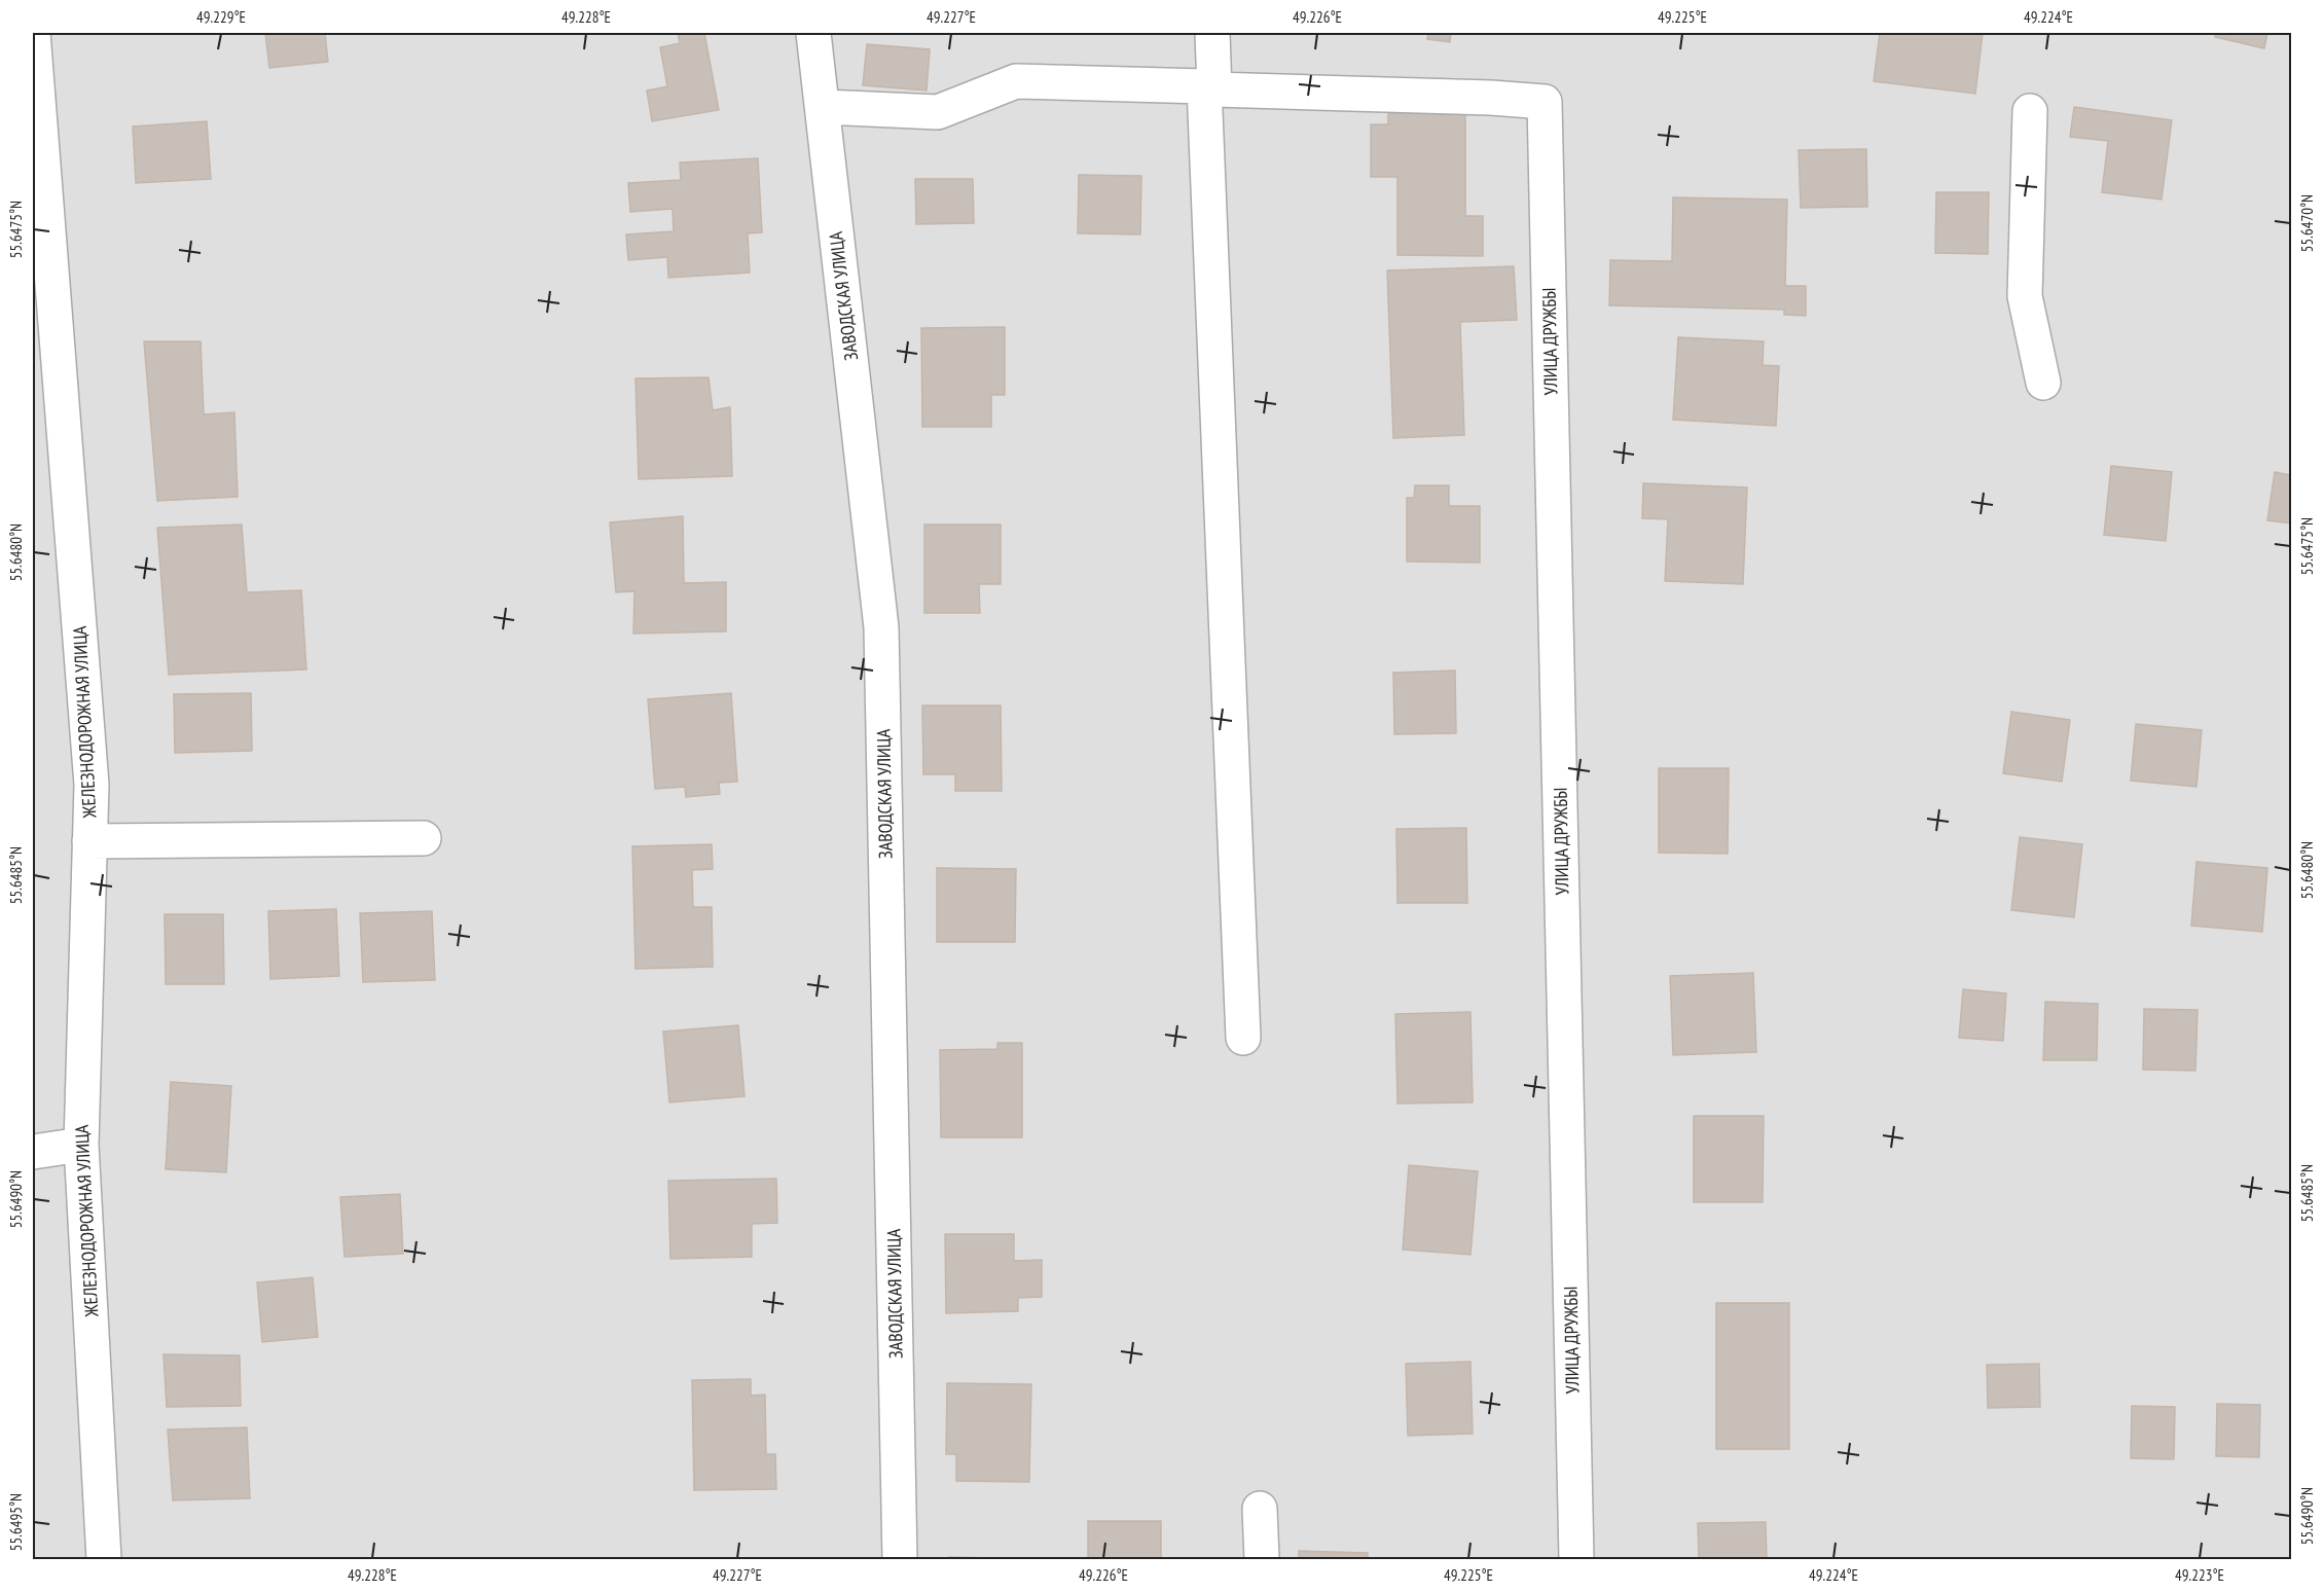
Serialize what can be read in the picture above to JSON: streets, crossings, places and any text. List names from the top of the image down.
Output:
{
  "streets": {
    "street": ["ЗАВОДСКАЯ УЛИЦА", "УЛИЦА ДРУЖБЫ", "ЖЕЛЕЗНОДОРОЖНАЯ УЛИЦА"]
  },
  "coordinates": [
    "49.229°E",
    "49.228°E",
    "49.227°E",
    "49.226°E",
    "49.225°E",
    "49.224°E",
    "55.6470°N",
    "55.6475°N",
    "55.6480°N",
    "55.6485°N",
    "55.6490°N",
    "55.6495°N",
    "49.223°E"
  ]
}
